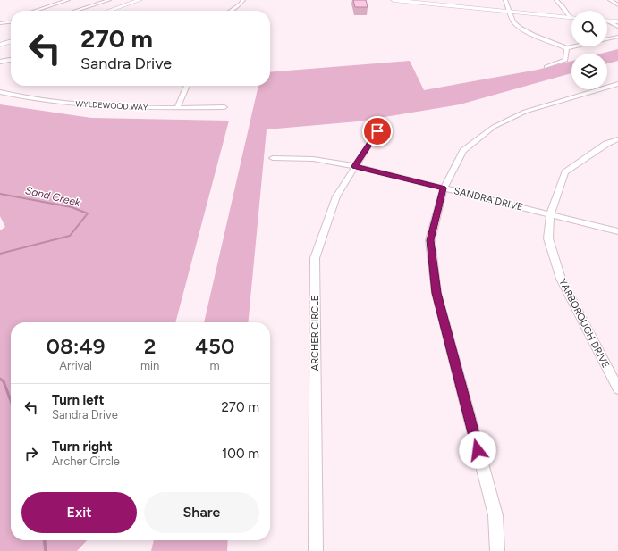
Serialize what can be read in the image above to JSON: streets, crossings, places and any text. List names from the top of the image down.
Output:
{
  "streets": {
    "street": [
      "WYLDEWOOD WAY",
      "SANDRA DRIVE",
      "YARBOROUGH DRIVE",
      "ARCHER CIRCLE"
    ]
  },
  "crossings": [
    ["SANDRA DRIVE", "YARBOROUGH DRIVE"],
    ["SANDRA DRIVE", "ARCHER CIRCLE"]
  ],
  "water": ["Sand Creek"],
  "page": {
    "turn": ["270 m", "Sandra Drive"],
    "eta": [
      "08:49",
      "Arrival",
      "2",
      "min",
      "450",
      "m"
    ],
    "list": [
      {
        "name": "Turn left",
        "note": "Sandra Drive",
        "value": "270 m"
      },
      {
        "name": "Turn right",
        "note": "Archer Circle",
        "value": "100 m"
      }
    ],
    "buttons": ["Exit", "Share"]
  }
}
